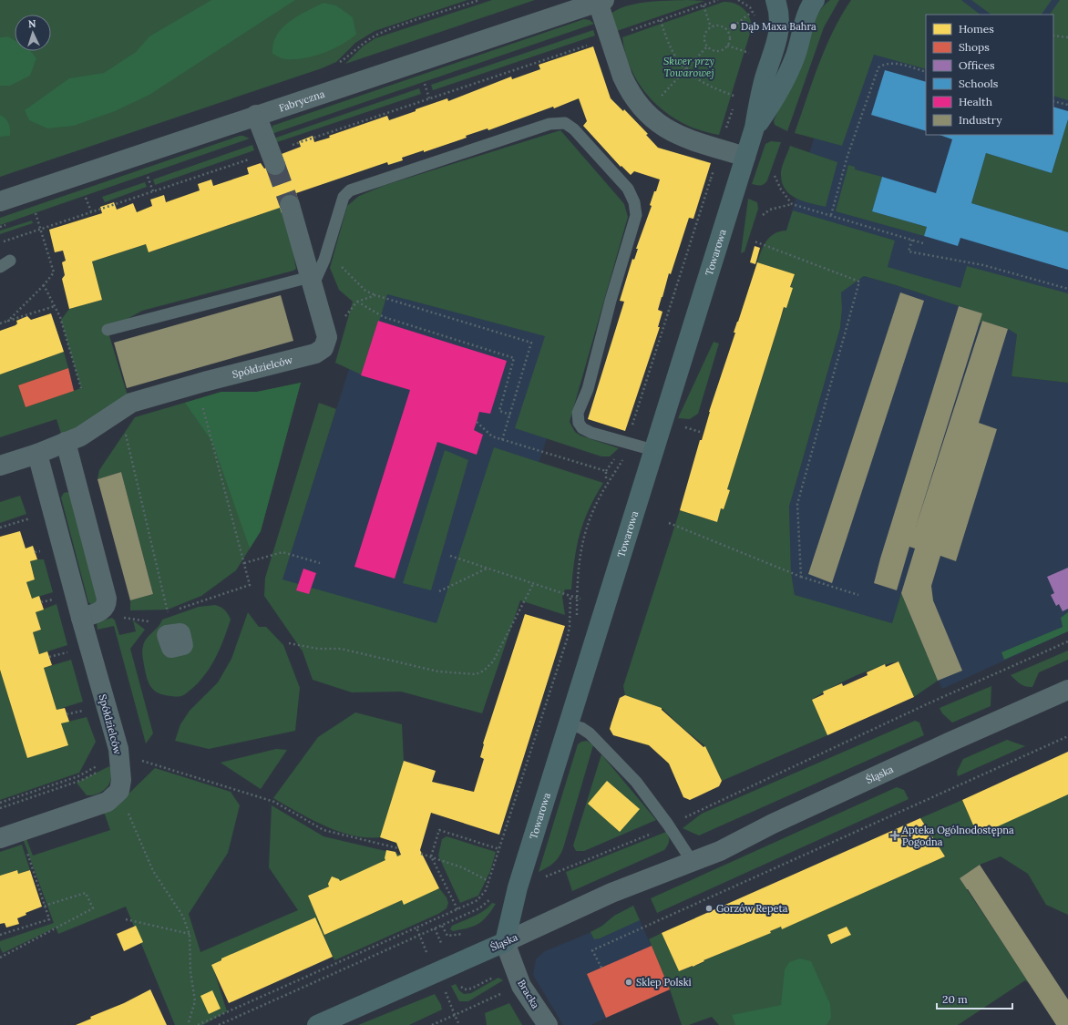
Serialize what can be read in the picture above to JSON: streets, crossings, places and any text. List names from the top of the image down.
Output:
{
  "streets": {
    "street": [
      "Fabryczna",
      "Towarowa",
      "Spółdzielców",
      "Śląska",
      "Bracka"
    ]
  },
  "crossings": [
    ["Towarowa", "Śląska"],
    ["Towarowa", "Bracka"],
    ["Śląska", "Bracka"]
  ],
  "parks": ["Skwer przy Towarowej"],
  "places": {
    "other": ["Dąb Maxa Bahra", "Gorzów Repeta", "Sklep Polski"],
    "health": ["Apteka Ogólnodostępna Pogodna"]
  },
  "legend": [
    "Homes",
    "Shops",
    "Offices",
    "Schools",
    "Health",
    "Industry"
  ],
  "scale_bar": "20 m",
  "north": "top"
}
